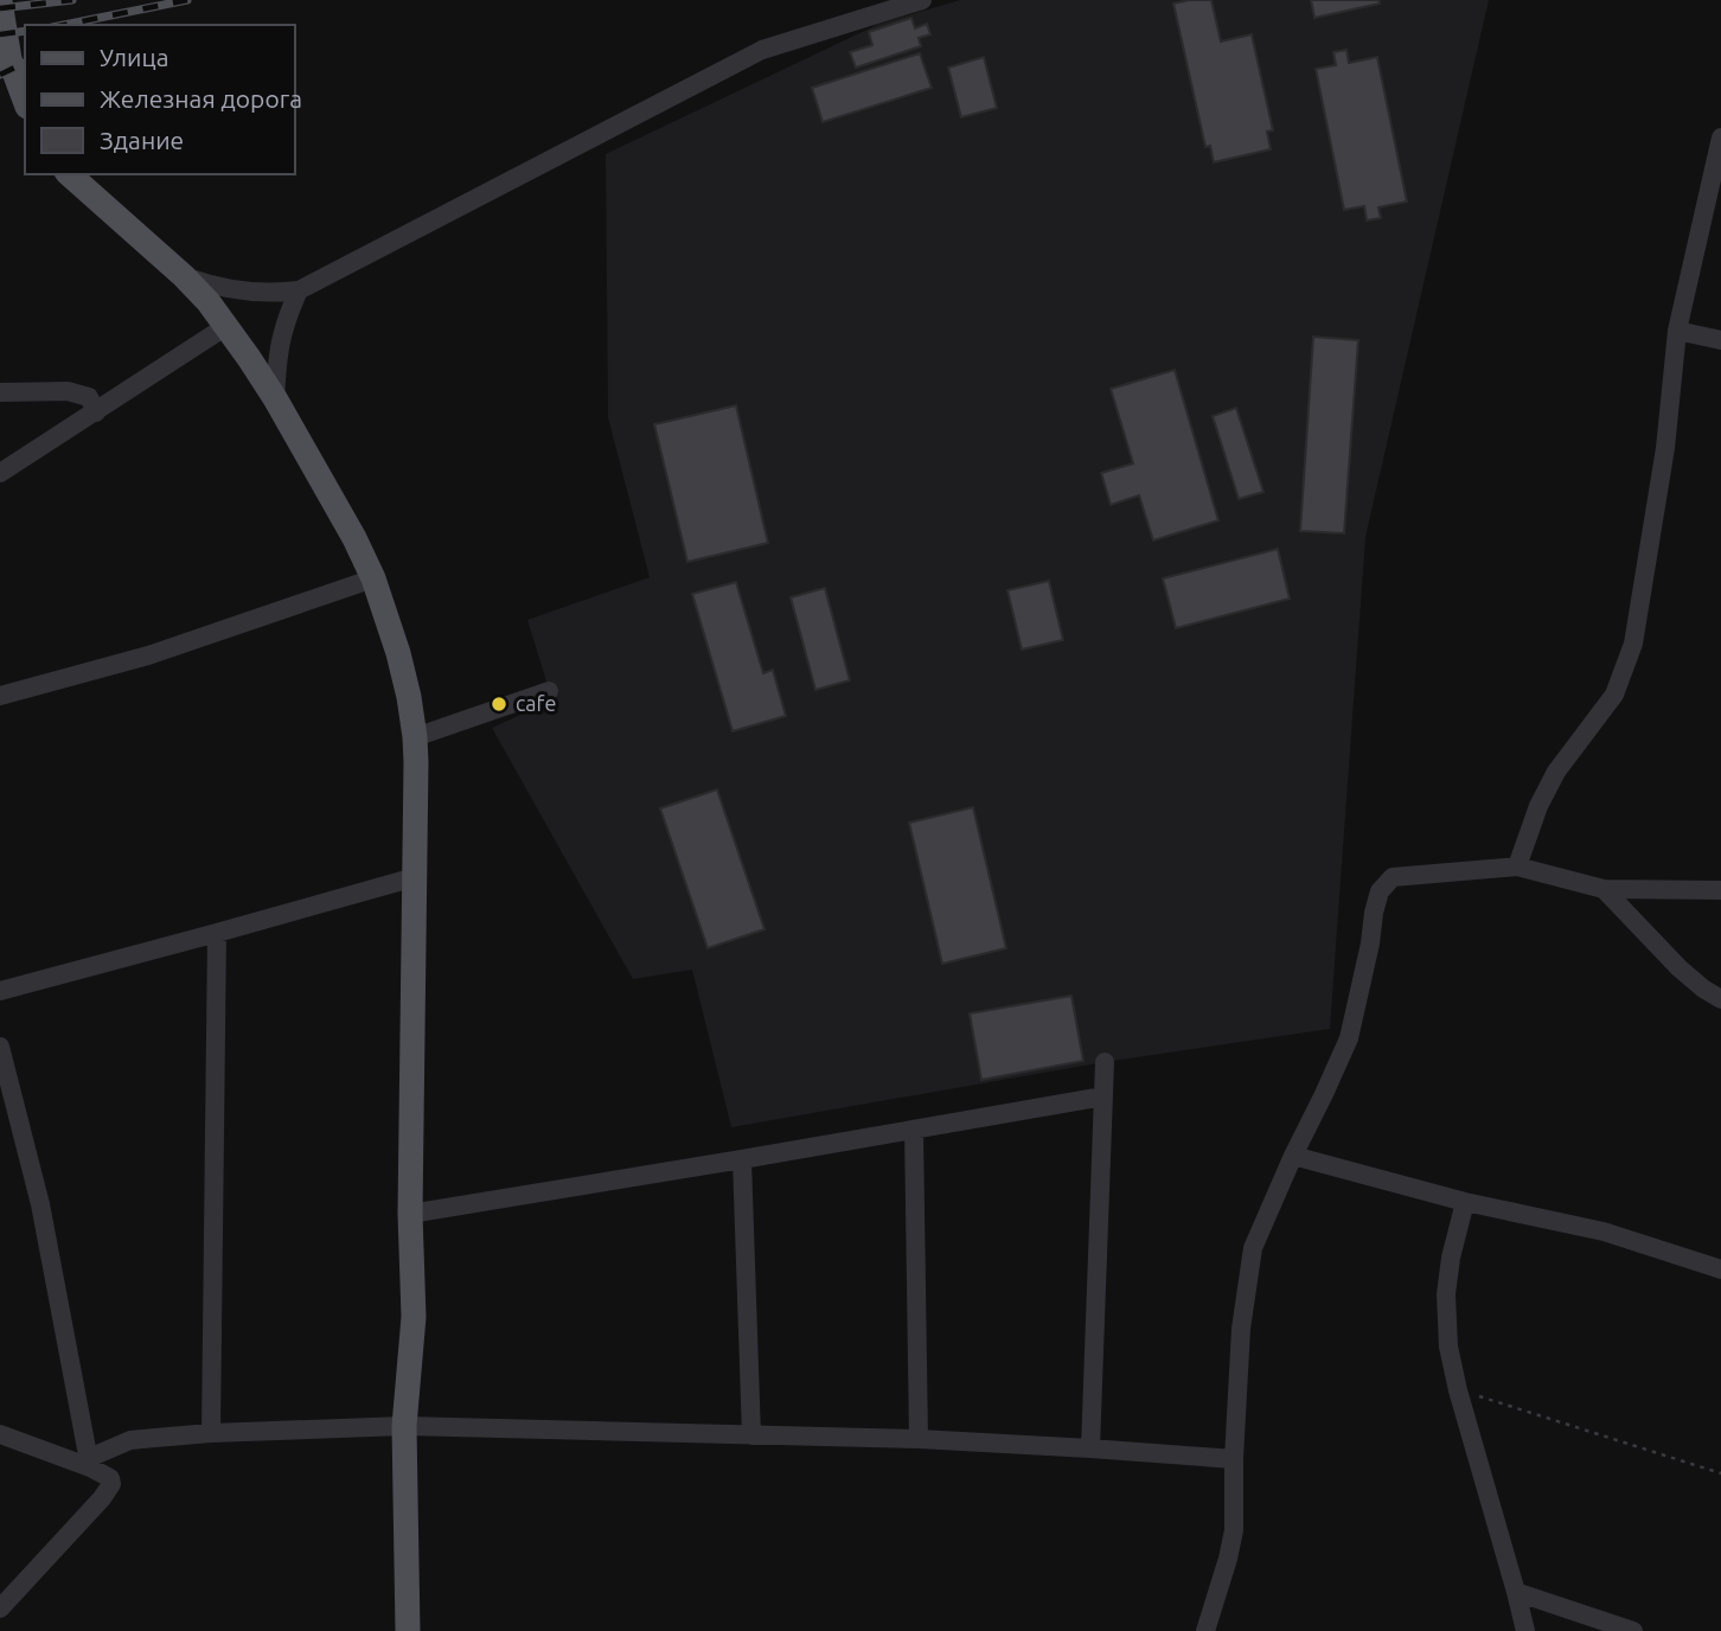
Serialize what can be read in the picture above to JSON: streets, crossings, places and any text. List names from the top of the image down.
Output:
{
  "places": ["cafe"],
  "legend": ["Улица", "Железная дорога", "Здание"]
}
